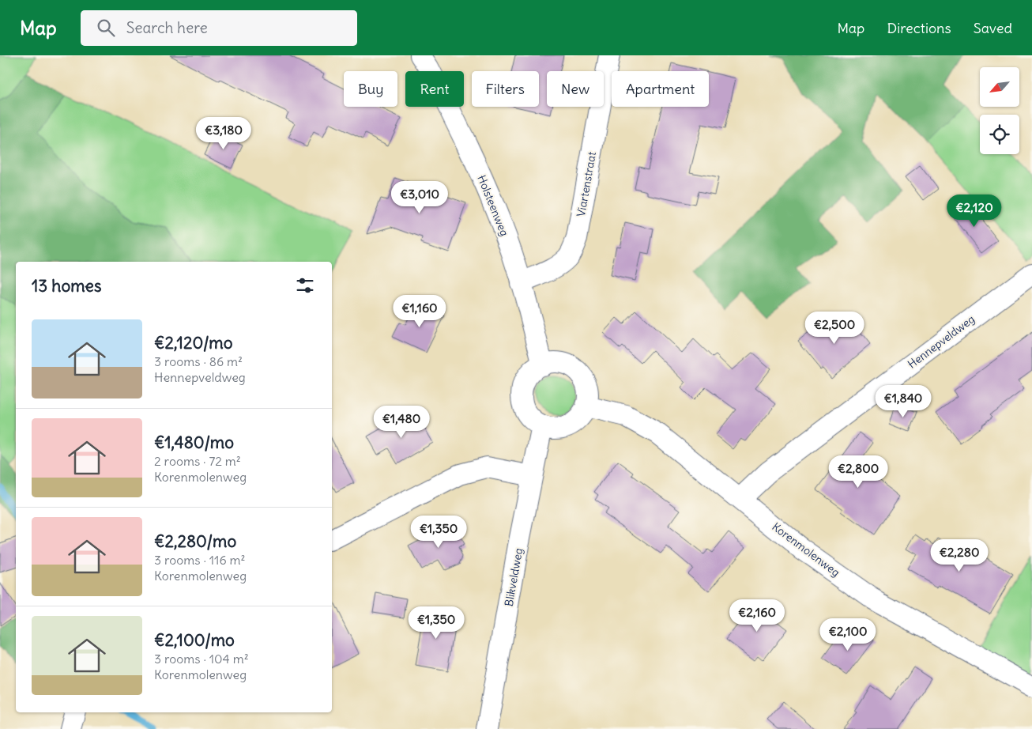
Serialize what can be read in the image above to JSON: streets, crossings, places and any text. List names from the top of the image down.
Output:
{
  "streets": {
    "street": [
      "Viartenstraat",
      "Holsteenweg",
      "Hennepveldweg",
      "Korenmolenweg",
      "Blikveldweg"
    ]
  },
  "crossings": [
    ["Viartenstraat", "Holsteenweg"],
    ["Holsteenweg", "Korenmolenweg"],
    ["Holsteenweg", "Blikveldweg"],
    ["Hennepveldweg", "Korenmolenweg"],
    ["Korenmolenweg", "Blikveldweg"]
  ],
  "north": "bottom left",
  "page": {
    "header": "Map",
    "search": "Search here",
    "nav": ["Map", "Directions", "Saved"],
    "chip": [
      "Buy",
      "Rent",
      "Filters",
      "New",
      "Apartment"
    ],
    "price": [
      "€3,180",
      "€3,010",
      "€2,120",
      "€1,160",
      "€2,500",
      "€1,840",
      "€1,480",
      "€2,800",
      "€1,350",
      "€2,280",
      "€2,160",
      "€1,350",
      "€2,100"
    ],
    "heading": "13 homes",
    "list": [
      {
        "name": "€2,120/mo",
        "note": "3 rooms · 86 m² · Hennepveldweg"
      },
      {
        "name": "€1,480/mo",
        "note": "2 rooms · 72 m² · Korenmolenweg"
      },
      {
        "name": "€2,280/mo",
        "note": "3 rooms · 116 m² · Korenmolenweg"
      },
      {
        "name": "€2,100/mo",
        "note": "3 rooms · 104 m² · Korenmolenweg"
      }
    ]
  }
}
